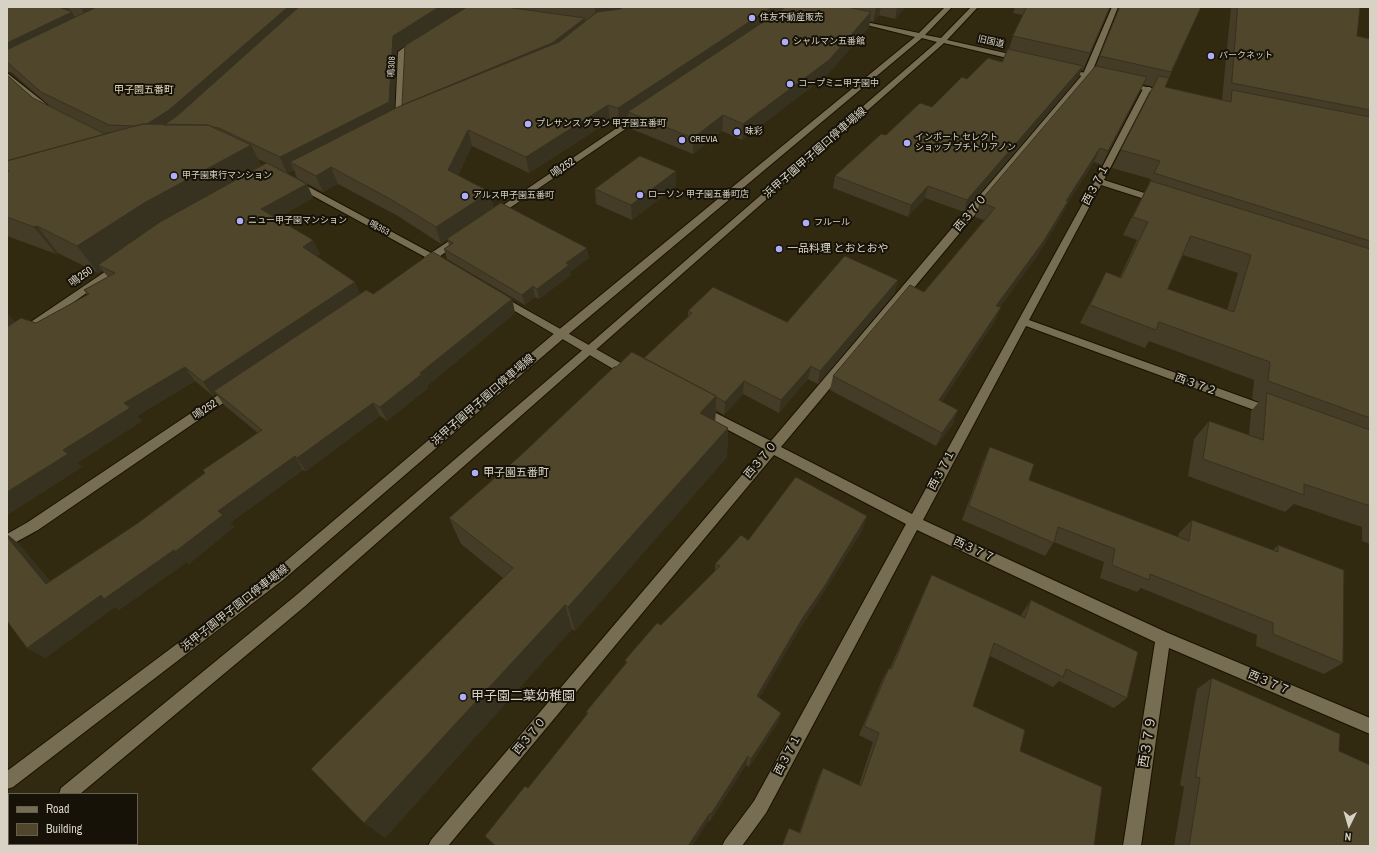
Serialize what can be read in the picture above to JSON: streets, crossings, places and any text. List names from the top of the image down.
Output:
{
  "streets": {
    "street": [
      "旧国道",
      "鳴308",
      "浜甲子園甲子園口停車場線",
      "鳴252",
      "西３７１",
      "西３７０",
      "鳴353",
      "鳴250",
      "西３７２",
      "西３７７",
      "西３７９"
    ]
  },
  "crossings": [
    ["旧国道", "浜甲子園甲子園口停車場線"],
    ["西３７１", "西３７２"],
    ["西３７１", "西３７７"],
    ["西３７０", "西３７７"],
    ["西３７７", "西３７９"]
  ],
  "districts": ["甲子園五番町"],
  "places": [
    "住友不動産販売",
    "シャルマン五番館",
    "パークネット",
    "コープミニ甲子園中",
    "プレサンス グラン 甲子園五番町",
    "味彩",
    "CREVIA",
    "インポート セレクト ショップ プチトリアノン",
    "甲子園東行マンション",
    "ローソン 甲子園五番町店",
    "アルス甲子園五番町",
    "ニュー甲子園マンション",
    "フルール",
    "一品料理 とおとおや",
    "甲子園五番町",
    "甲子園二葉幼稚園"
  ],
  "legend": ["Road", "Building"],
  "north": "bottom"
}
